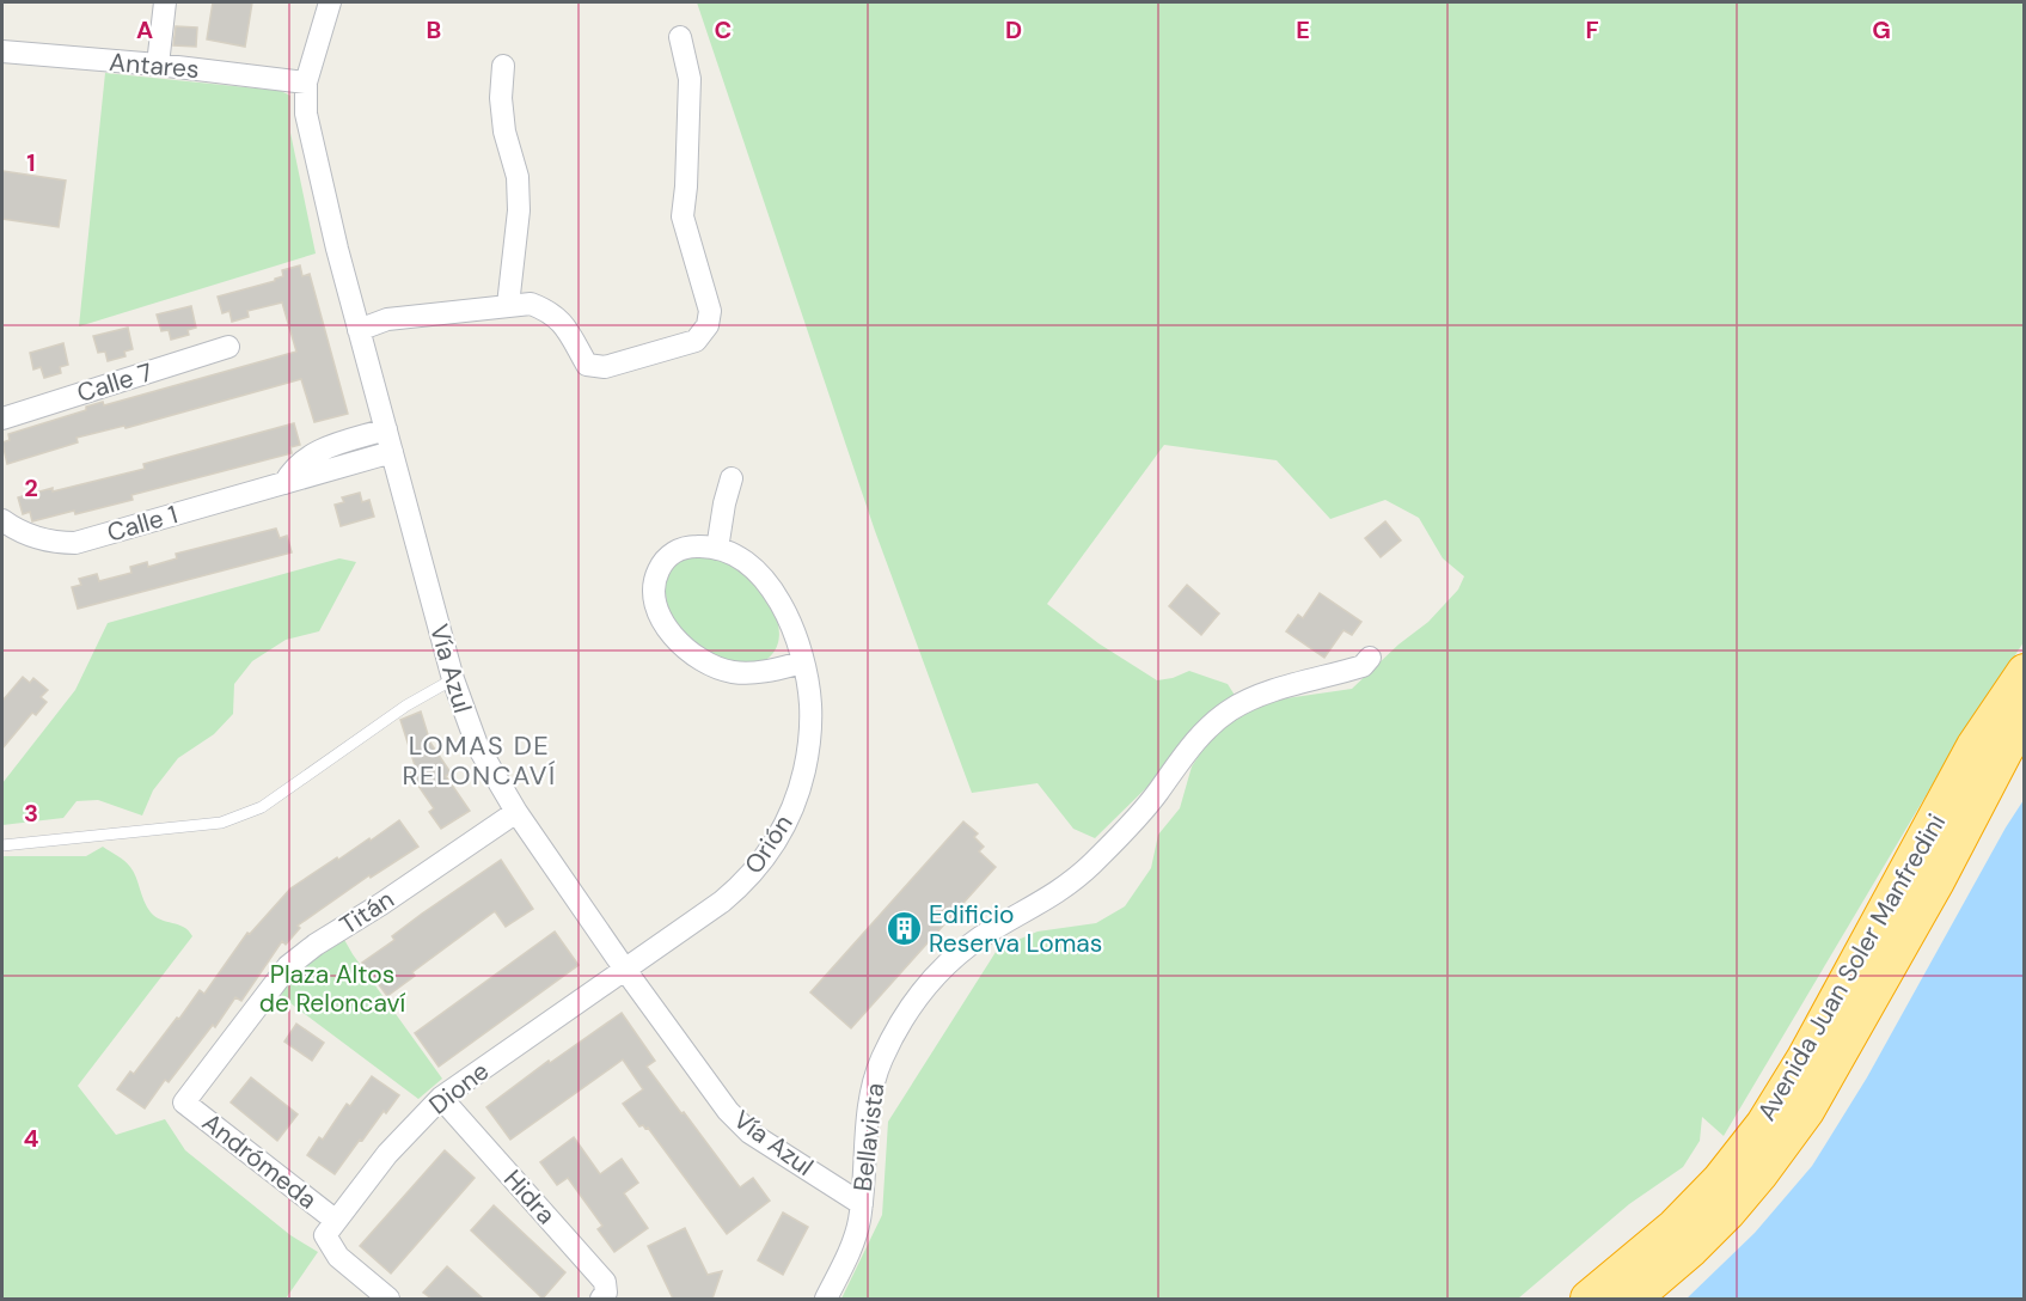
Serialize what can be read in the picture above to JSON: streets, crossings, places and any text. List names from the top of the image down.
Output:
{
  "streets": {
    "highway": ["Avenida Juan Soler Manfredini"],
    "street": [
      "Antares",
      "Calle 7",
      "Calle 1",
      "Vía Azul",
      "Orión",
      "Titán",
      "Dione",
      "Bellavista",
      "Andrómeda",
      "Hidra"
    ]
  },
  "crossings": [
    ["Antares", "Vía Azul"],
    ["Calle 1", "Vía Azul"],
    ["Vía Azul", "Orión"],
    ["Vía Azul", "Titán"],
    ["Vía Azul", "Dione"],
    ["Vía Azul", "Bellavista"],
    ["Orión", "Dione"],
    ["Titán", "Andrómeda"],
    ["Dione", "Andrómeda"],
    ["Dione", "Hidra"]
  ],
  "districts": ["LOMAS DE RELONCAVÍ"],
  "parks": ["Plaza Altos de Reloncaví"],
  "places": {
    "building": ["Edificio Reserva Lomas"]
  },
  "grid": {
    "columns": [
      "A",
      "B",
      "C",
      "D",
      "E",
      "F",
      "G"
    ],
    "rows": [
      "1",
      "2",
      "3",
      "4"
    ]
  }
}
